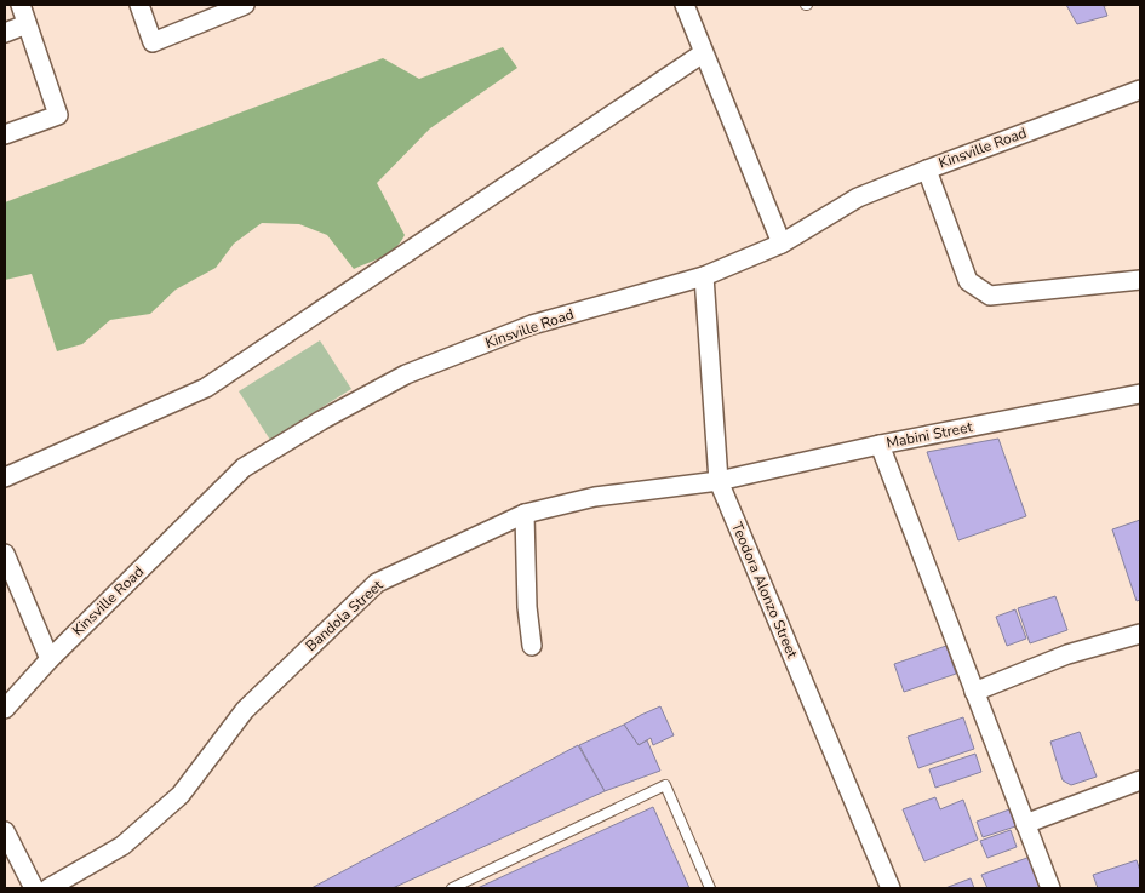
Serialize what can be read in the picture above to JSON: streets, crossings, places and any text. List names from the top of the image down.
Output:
{
  "streets": {
    "street": [
      "Kinsville Road",
      "Mabini Street",
      "Teodora Alonzo Street",
      "Bandola Street"
    ]
  },
  "crossings": [
    ["Kinsville Road", "Teodora Alonzo Street"],
    ["Mabini Street", "Teodora Alonzo Street"],
    ["Mabini Street", "Bandola Street"],
    ["Teodora Alonzo Street", "Bandola Street"]
  ]
}
